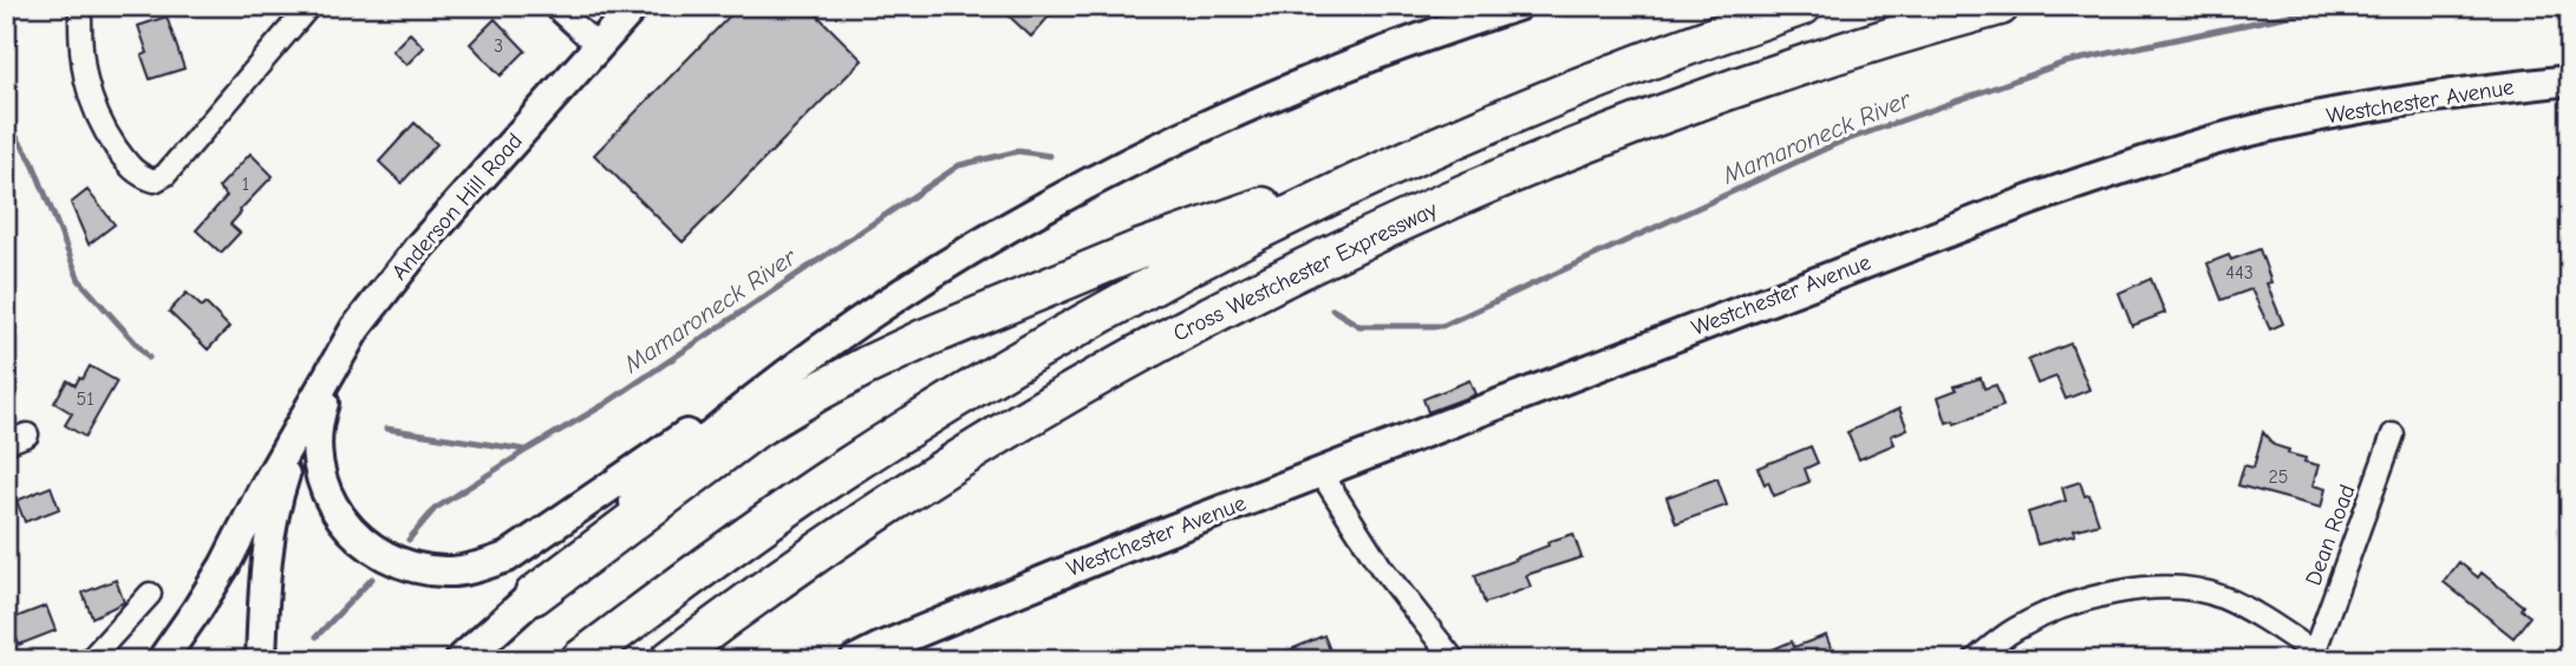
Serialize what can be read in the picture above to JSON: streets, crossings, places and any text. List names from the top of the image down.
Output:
{
  "streets": {
    "highway": ["Cross Westchester Expressway"],
    "main road": ["Westchester Avenue", "Anderson Hill Road"],
    "street": ["Dean Road"]
  },
  "water": ["Mamaroneck River"],
  "house_numbers": [
    "3",
    "1",
    "443",
    "51",
    "25"
  ]
}
